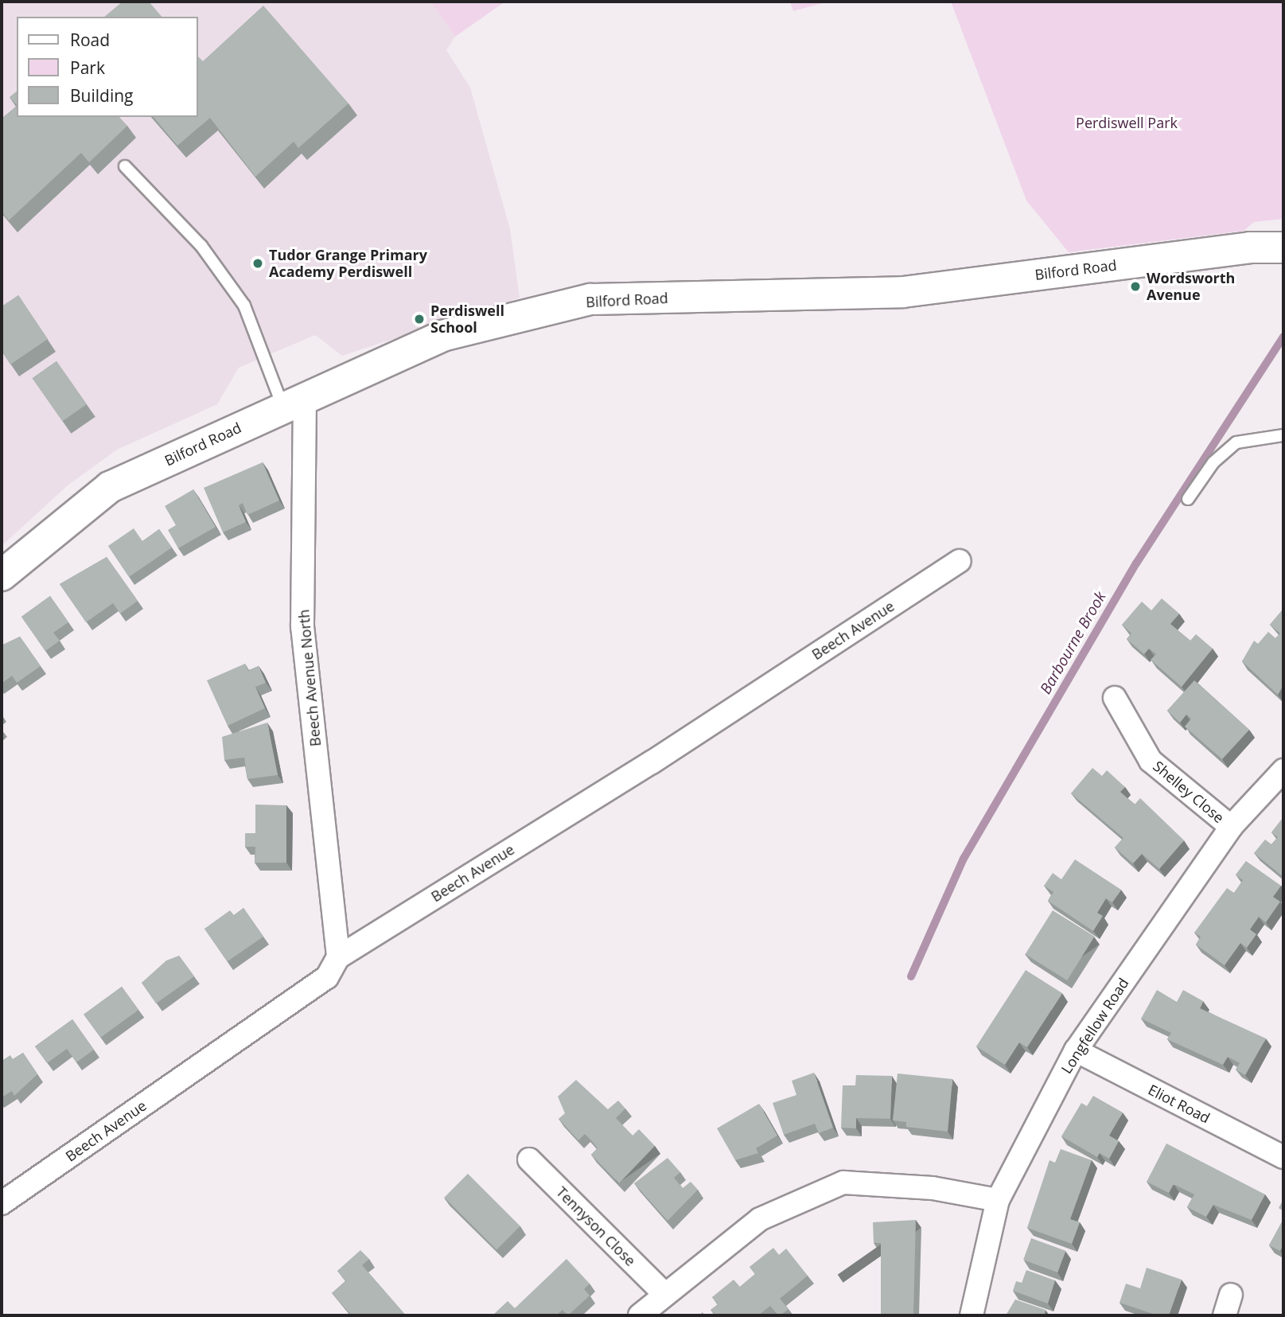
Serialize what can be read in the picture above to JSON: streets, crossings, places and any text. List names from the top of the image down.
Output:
{
  "streets": {
    "main road": ["Bilford Road"],
    "street": [
      "Beech Avenue",
      "Beech Avenue North",
      "Shelley Close",
      "Longfellow Road",
      "Eliot Road",
      "Tennyson Close"
    ]
  },
  "crossings": [
    ["Bilford Road", "Beech Avenue North"],
    ["Beech Avenue", "Beech Avenue North"],
    ["Shelley Close", "Longfellow Road"],
    ["Longfellow Road", "Eliot Road"]
  ],
  "water": ["Barbourne Brook"],
  "parks": ["Perdiswell Park"],
  "places": ["Tudor Grange Primary Academy Perdiswell", "Wordsworth Avenue", "Perdiswell School"],
  "legend": ["Road", "Park", "Building"]
}
